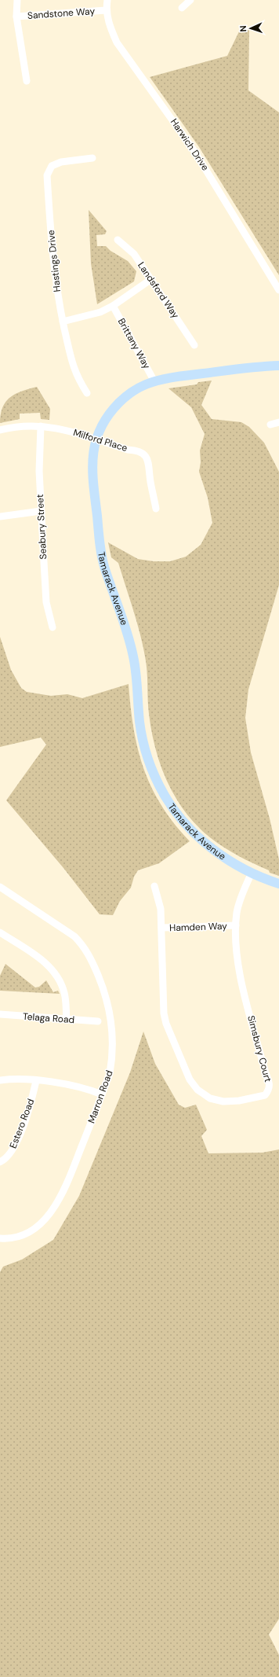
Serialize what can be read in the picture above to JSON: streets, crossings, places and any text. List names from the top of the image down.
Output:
{
  "streets": {
    "main road": ["Tamarack Avenue"],
    "street": [
      "Sandstone Way",
      "Harwich Drive",
      "Hastings Drive",
      "Landsford Way",
      "Brittany Way",
      "Milford Place",
      "Seabury Street",
      "Hamden Way",
      "Telaga Road",
      "Simsbury Court",
      "Marron Road",
      "Estero Road"
    ]
  },
  "crossings": [
    ["Sandstone Way", "Harwich Drive"],
    ["Brittany Way", "Tamarack Avenue"],
    ["Milford Place", "Seabury Street"],
    ["Milford Place", "Tamarack Avenue"],
    ["Tamarack Avenue", "Simsbury Court"],
    ["Hamden Way", "Simsbury Court"]
  ],
  "north": "left"
}
